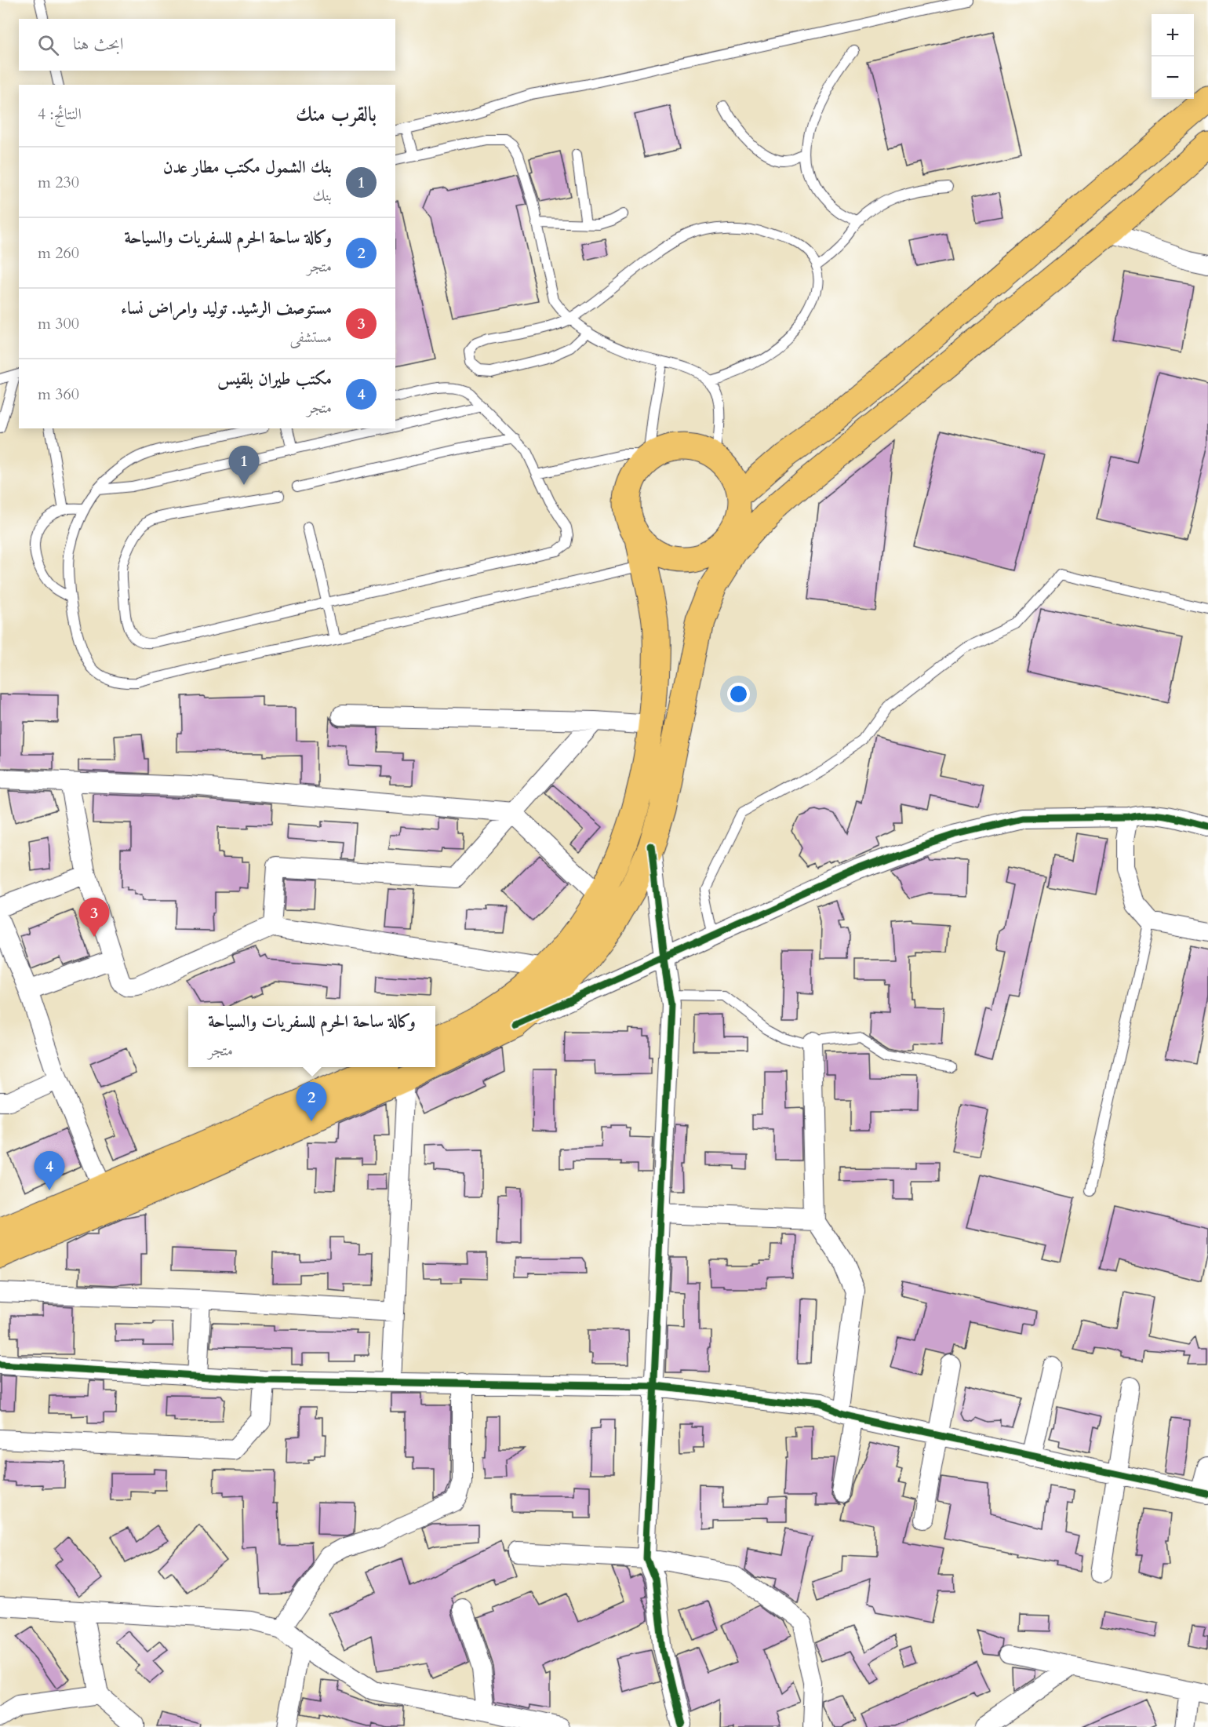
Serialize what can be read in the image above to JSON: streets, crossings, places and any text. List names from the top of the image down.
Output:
{
  "page": {
    "map_buttons": ["+", "−"],
    "search": "ابحث هنا",
    "heading": ["بالقرب منك", "النتائج: 4"],
    "list": [
      {
        "mark": "1",
        "name": "بنك الشمول مكتب مطار عدن",
        "note": "بنك",
        "value": "230 m"
      },
      {
        "mark": "2",
        "name": "وكالة ساحة الحرم للسفريات والسياحة",
        "note": "متجر",
        "value": "260 m"
      },
      {
        "mark": "3",
        "name": "مستوصف الرشيد. توليد وامراض نساء",
        "note": "مستشفى",
        "value": "300 m"
      },
      {
        "mark": "4",
        "name": "مكتب طيران بلقيس",
        "note": "متجر",
        "value": "360 m"
      }
    ],
    "pins": [
      "1",
      "3",
      "2",
      "4"
    ],
    "popup": ["وكالة ساحة الحرم للسفريات والسياحة", "متجر"]
  }
}
